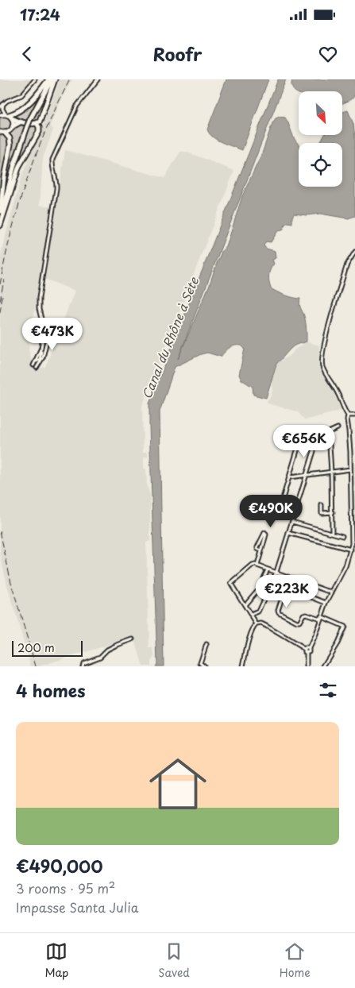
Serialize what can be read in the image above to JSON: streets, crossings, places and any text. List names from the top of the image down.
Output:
{
  "water": ["Canal du Rhône à Sète"],
  "scale_bar": "200 m",
  "north": "bottom right",
  "page": {
    "status": "17:24",
    "header": "Roofr",
    "price": [
      "€473K",
      "€656K",
      "€490K",
      "€223K"
    ],
    "scale": "200 m",
    "heading": "4 homes",
    "list": [
      {
        "name": "€490,000",
        "note": "3 rooms · 95 m² · Impasse Santa Julia"
      }
    ],
    "tabs": ["Map", "Saved", "Home"]
  }
}
